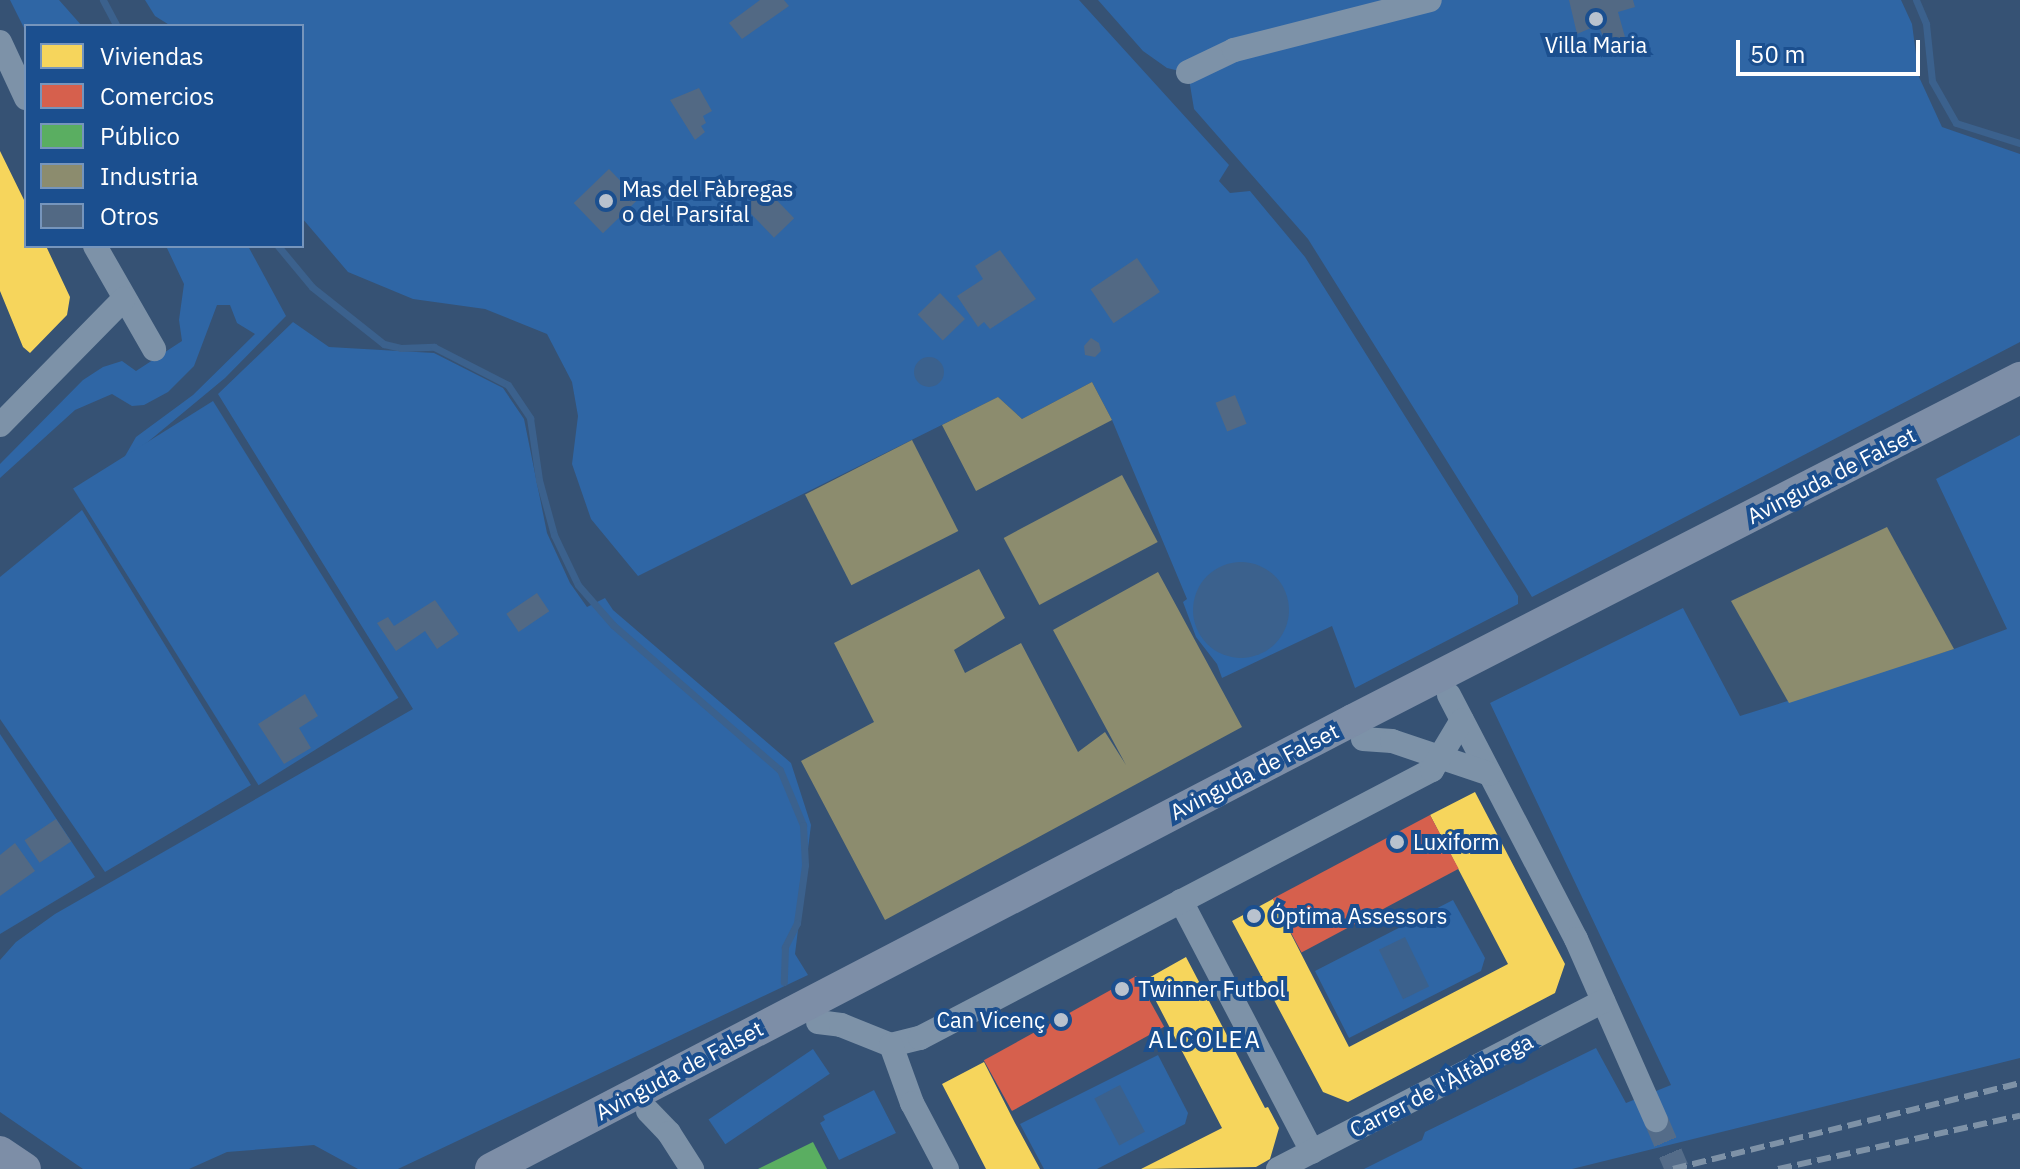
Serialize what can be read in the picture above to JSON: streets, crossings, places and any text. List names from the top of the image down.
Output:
{
  "streets": {
    "main road": ["Avinguda de Falset"],
    "street": ["Carrer de l'Àlfàbrega"]
  },
  "districts": ["ALCOLEA"],
  "places": [
    "Villa Maria",
    "Mas del Fàbregas o del Parsifal",
    "Luxiform",
    "Óptima Assessors",
    "Twinner Futbol",
    "Can Vicenç"
  ],
  "legend": [
    "Viviendas",
    "Comercios",
    "Público",
    "Industria",
    "Otros"
  ],
  "scale_bar": "50 m"
}
